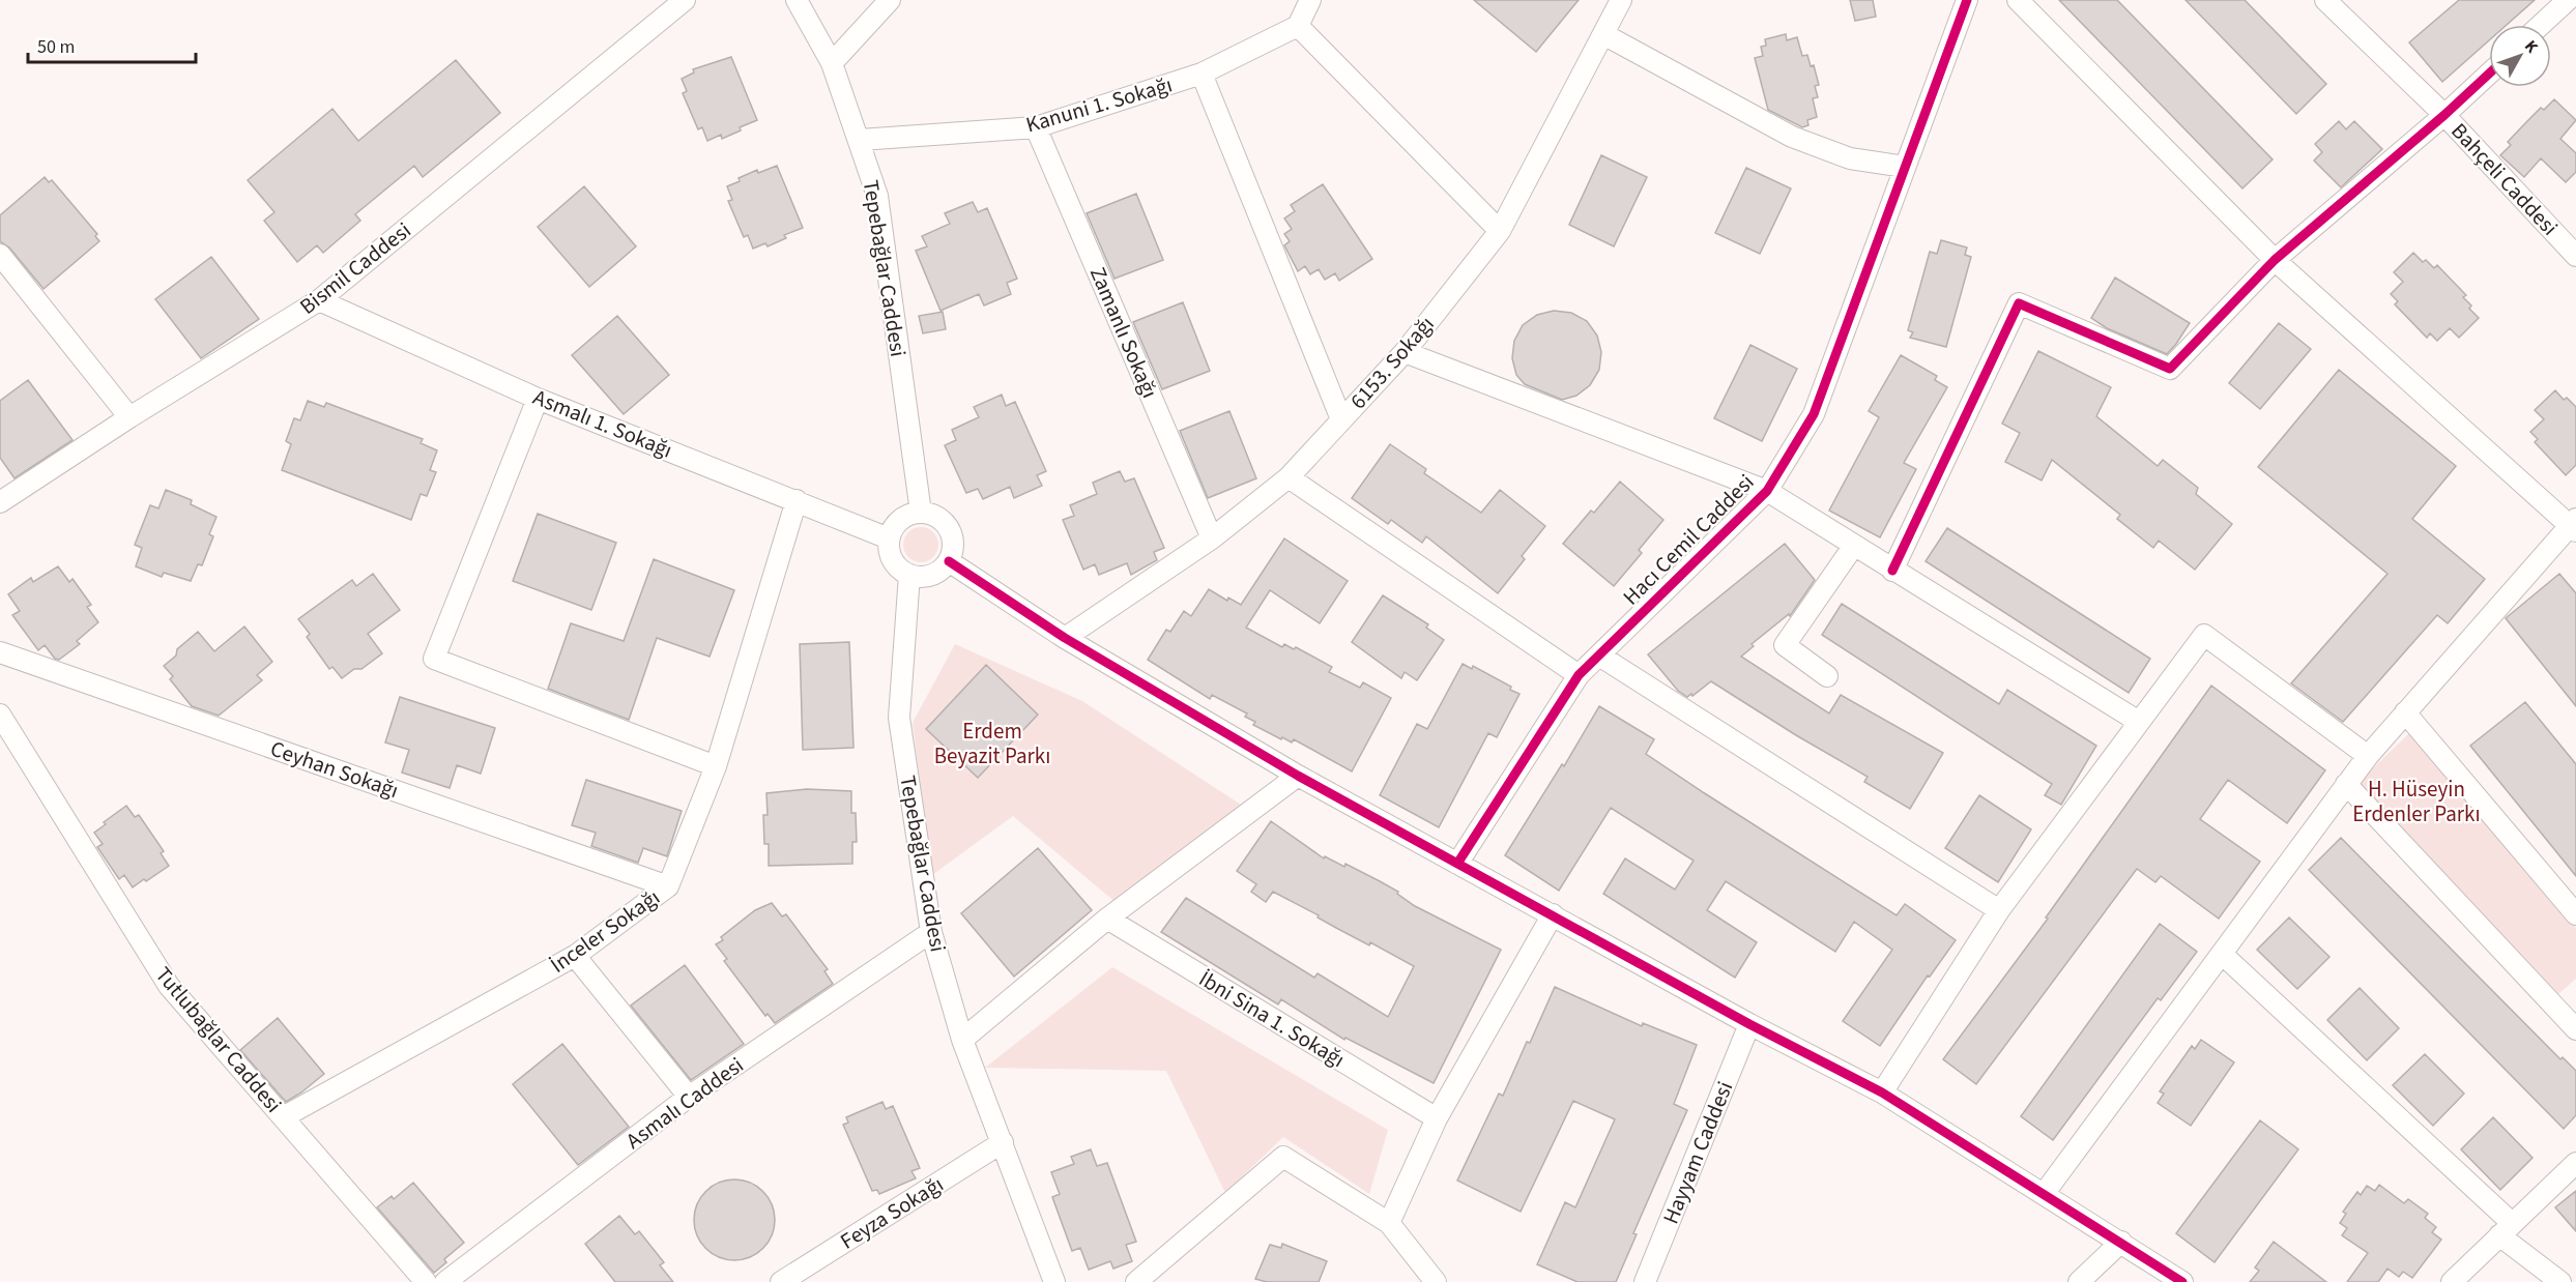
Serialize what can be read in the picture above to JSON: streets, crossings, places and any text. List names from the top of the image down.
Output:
{
  "streets": {
    "street": [
      "Kanuni 1. Sokağı",
      "Bahçeli Caddesi",
      "Bismil Caddesi",
      "Tepebağlar Caddesi",
      "Zamanlı Sokağı",
      "6153. Sokağı",
      "Asmalı 1. Sokağı",
      "Hacı Cemil Caddesi",
      "Ceyhan Sokağı",
      "İnceler Sokağı",
      "İbni Sina 1. Sokağı",
      "Tutlubağlar Caddesi",
      "Asmalı Caddesi",
      "Hayyam Caddesi",
      "Feyza Sokağı"
    ]
  },
  "crossings": [
    ["Kanuni 1. Sokağı", "Tepebağlar Caddesi"],
    ["Kanuni 1. Sokağı", "Zamanlı Sokağı"],
    ["Bismil Caddesi", "Asmalı 1. Sokağı"],
    ["Tepebağlar Caddesi", "Asmalı 1. Sokağı"],
    ["Tepebağlar Caddesi", "Asmalı Caddesi"],
    ["Tepebağlar Caddesi", "Feyza Sokağı"],
    ["Zamanlı Sokağı", "6153. Sokağı"],
    ["Asmalı 1. Sokağı", "İnceler Sokağı"],
    ["Ceyhan Sokağı", "İnceler Sokağı"],
    ["İnceler Sokağı", "Tutlubağlar Caddesi"]
  ],
  "parks": ["Erdem Beyazit Parkı", "H. Hüseyin Erdenler Parkı"],
  "scale_bar": "50 m",
  "north": "top right"
}
